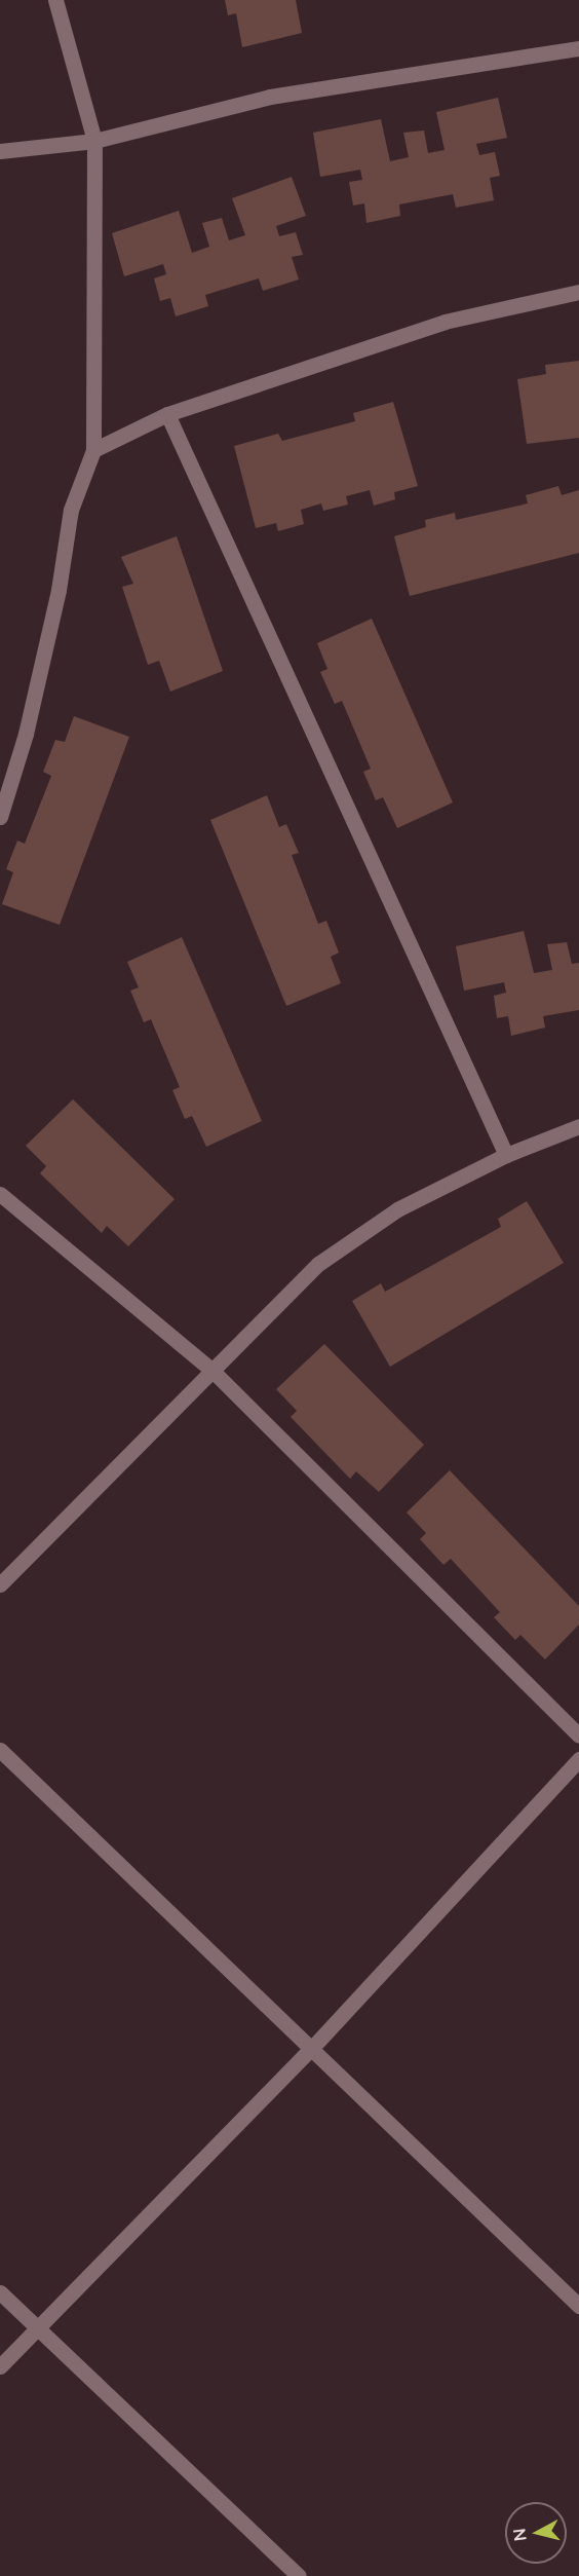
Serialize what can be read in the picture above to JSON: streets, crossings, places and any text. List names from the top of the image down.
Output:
{
  "north": "left"
}
